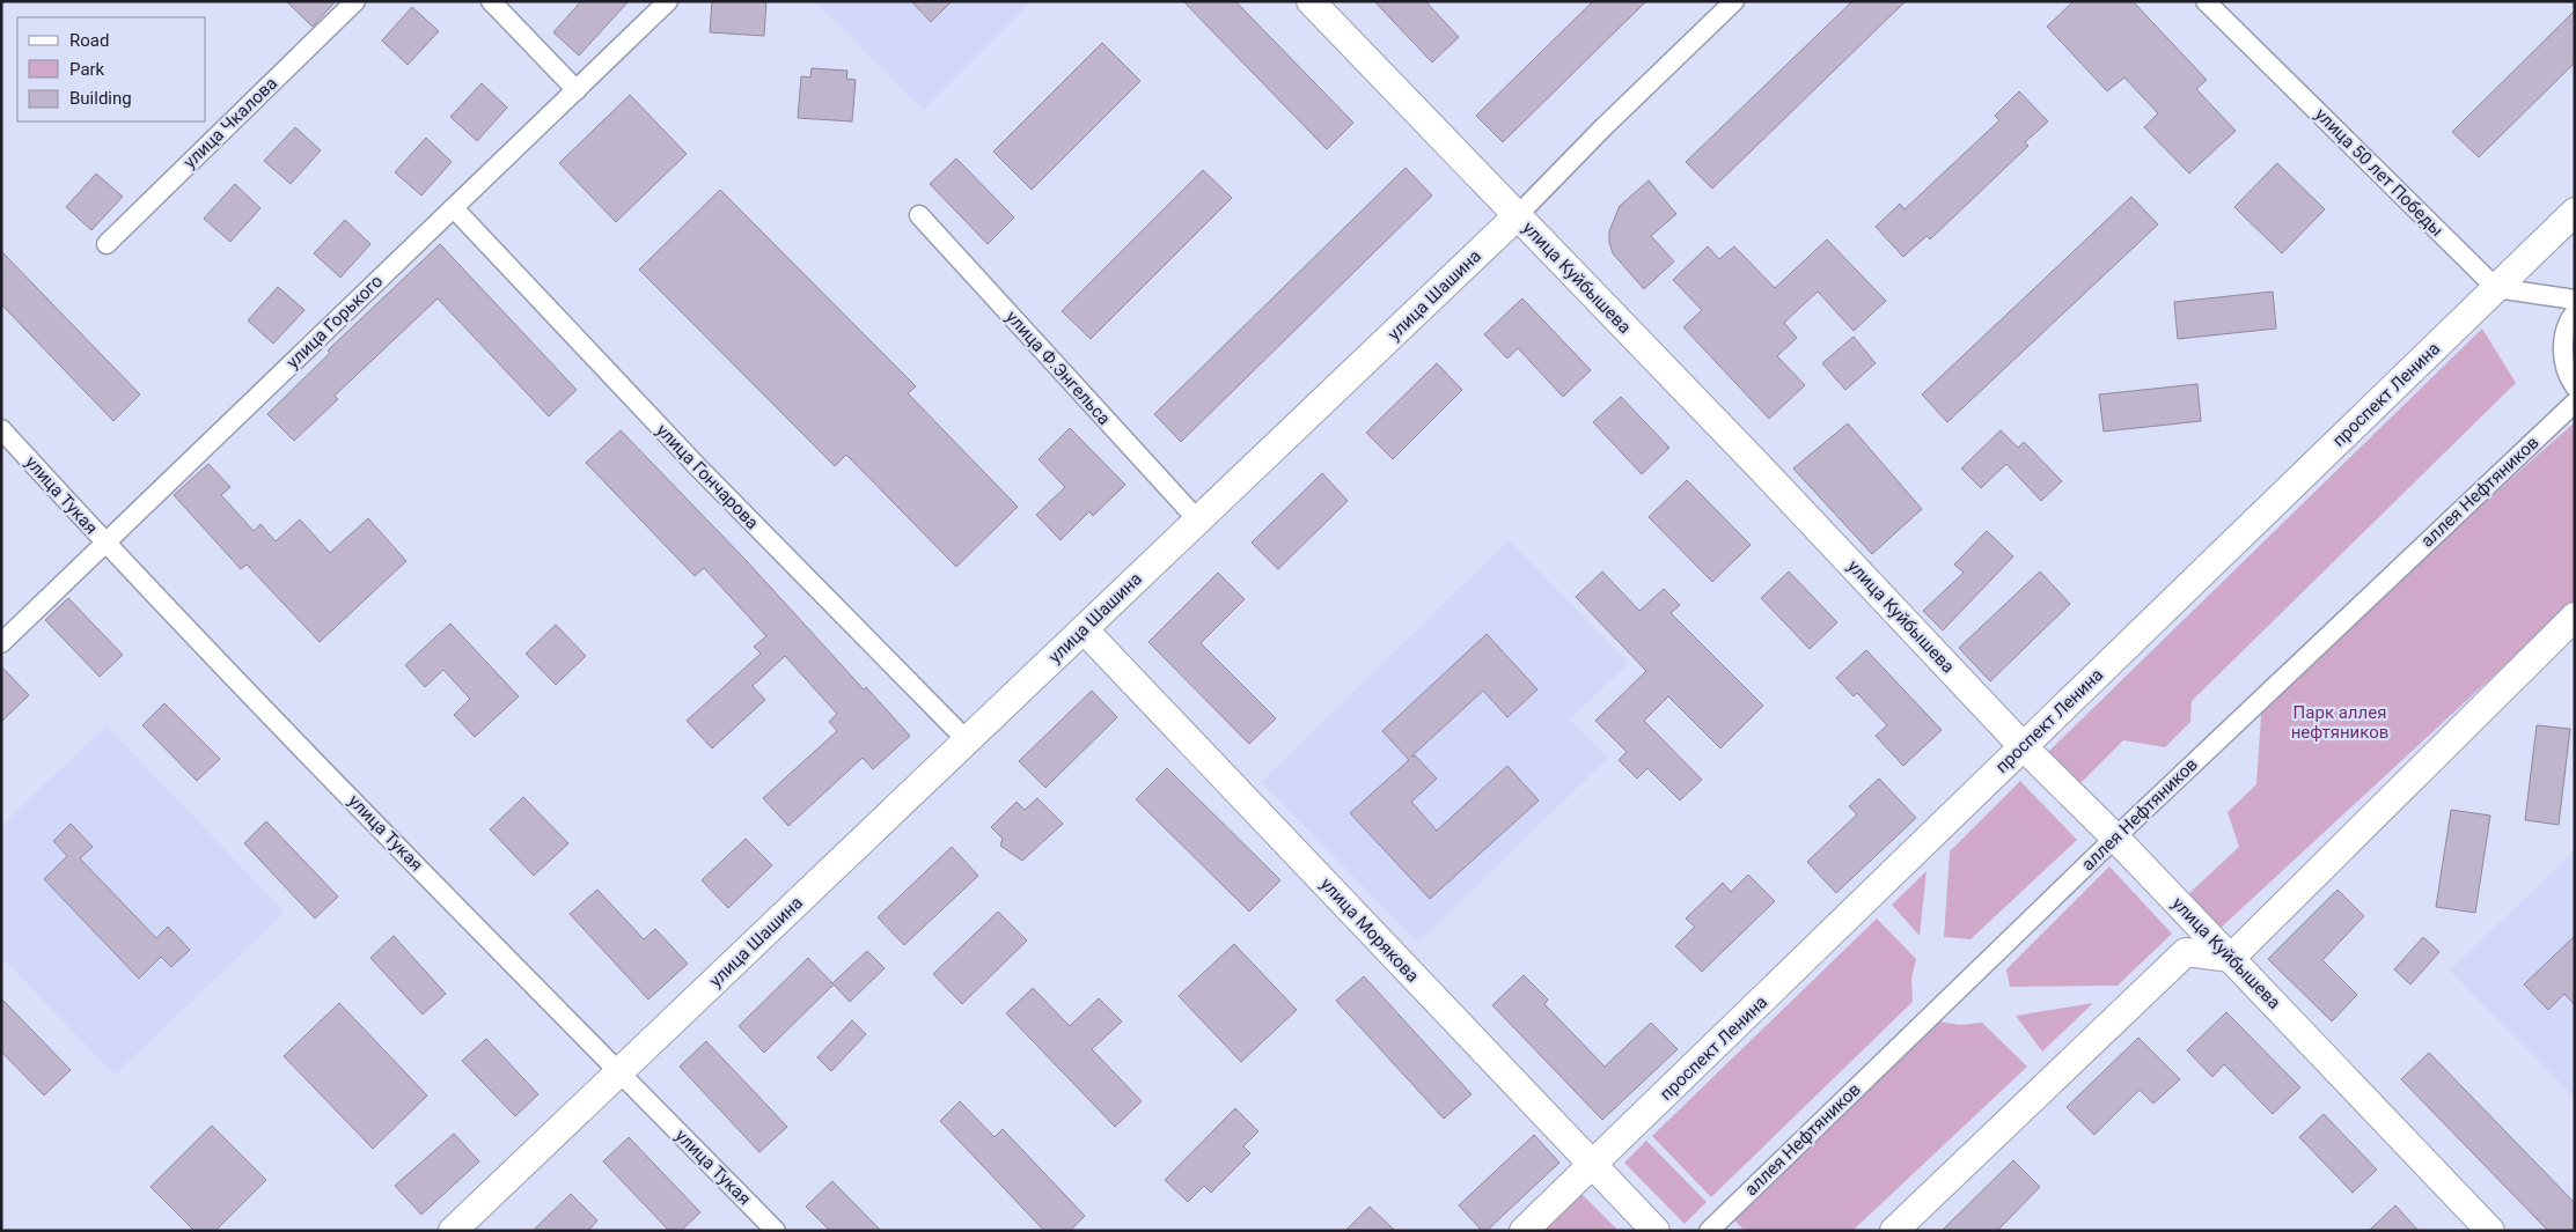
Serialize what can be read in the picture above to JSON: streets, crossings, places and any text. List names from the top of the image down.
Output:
{
  "streets": {
    "main road": [
      "улица Куйбышева",
      "улица Шашина",
      "проспект Ленина",
      "улица Морякова"
    ],
    "street": [
      "улица Чкалова",
      "улица 50 лет Победы",
      "улица Горького",
      "улица Ф.Энгельса",
      "улица Гончарова",
      "аллея Нефтяников",
      "улица Тукая"
    ]
  },
  "crossings": [
    ["улица 50 лет Победы", "проспект Ленина"],
    ["улица Куйбышева", "улица Шашина"],
    ["улица Куйбышева", "проспект Ленина"],
    ["улица Куйбышева", "аллея Нефтяников"],
    ["улица Шашина", "улица Ф.Энгельса"],
    ["улица Шашина", "улица Гончарова"],
    ["улица Шашина", "улица Тукая"],
    ["улица Шашина", "улица Морякова"],
    ["улица Горького", "улица Гончарова"],
    ["улица Горького", "улица Тукая"],
    ["проспект Ленина", "улица Морякова"]
  ],
  "parks": ["Парк аллея нефтяников"],
  "legend": ["Road", "Park", "Building"]
}
